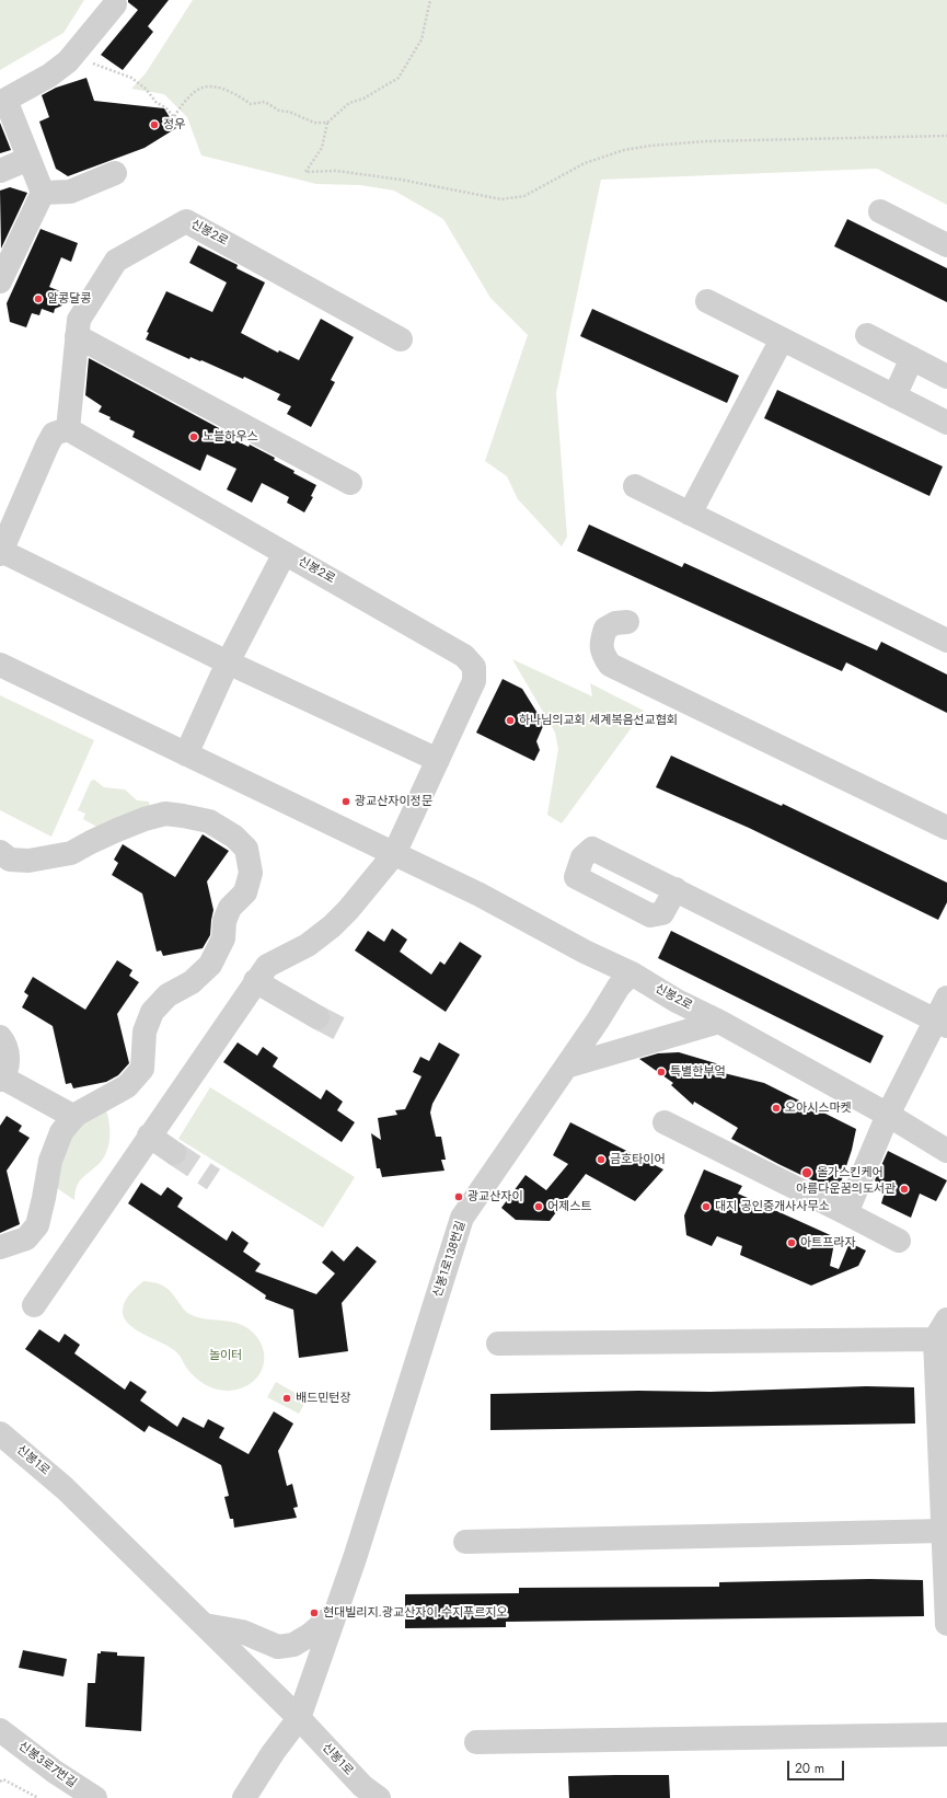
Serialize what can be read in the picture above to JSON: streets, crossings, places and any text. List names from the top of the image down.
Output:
{
  "streets": {
    "street": [
      "신봉2로",
      "신봉1로138번길",
      "신봉1로",
      "신봉3로7번길"
    ]
  },
  "crossings": [
    ["신봉2로", "신봉1로138번길"],
    ["신봉1로138번길", "신봉1로"]
  ],
  "parks": ["놀이터"],
  "places": [
    "정우",
    "알콩달콩",
    "노블하우스",
    "하나님의교회 세계복음선교협회",
    "광교산자이정문",
    "특별한부엌",
    "오아시스마켓",
    "금호타이어",
    "올가스킨케어",
    "아름다운꿈의도서관",
    "광교산자이",
    "어제스트",
    "대지 공인중개사사무소",
    "아트프라자",
    "배드민턴장",
    "현대빌리지.광교산자이.수지푸르지오"
  ],
  "scale_bar": "20 m"
}
